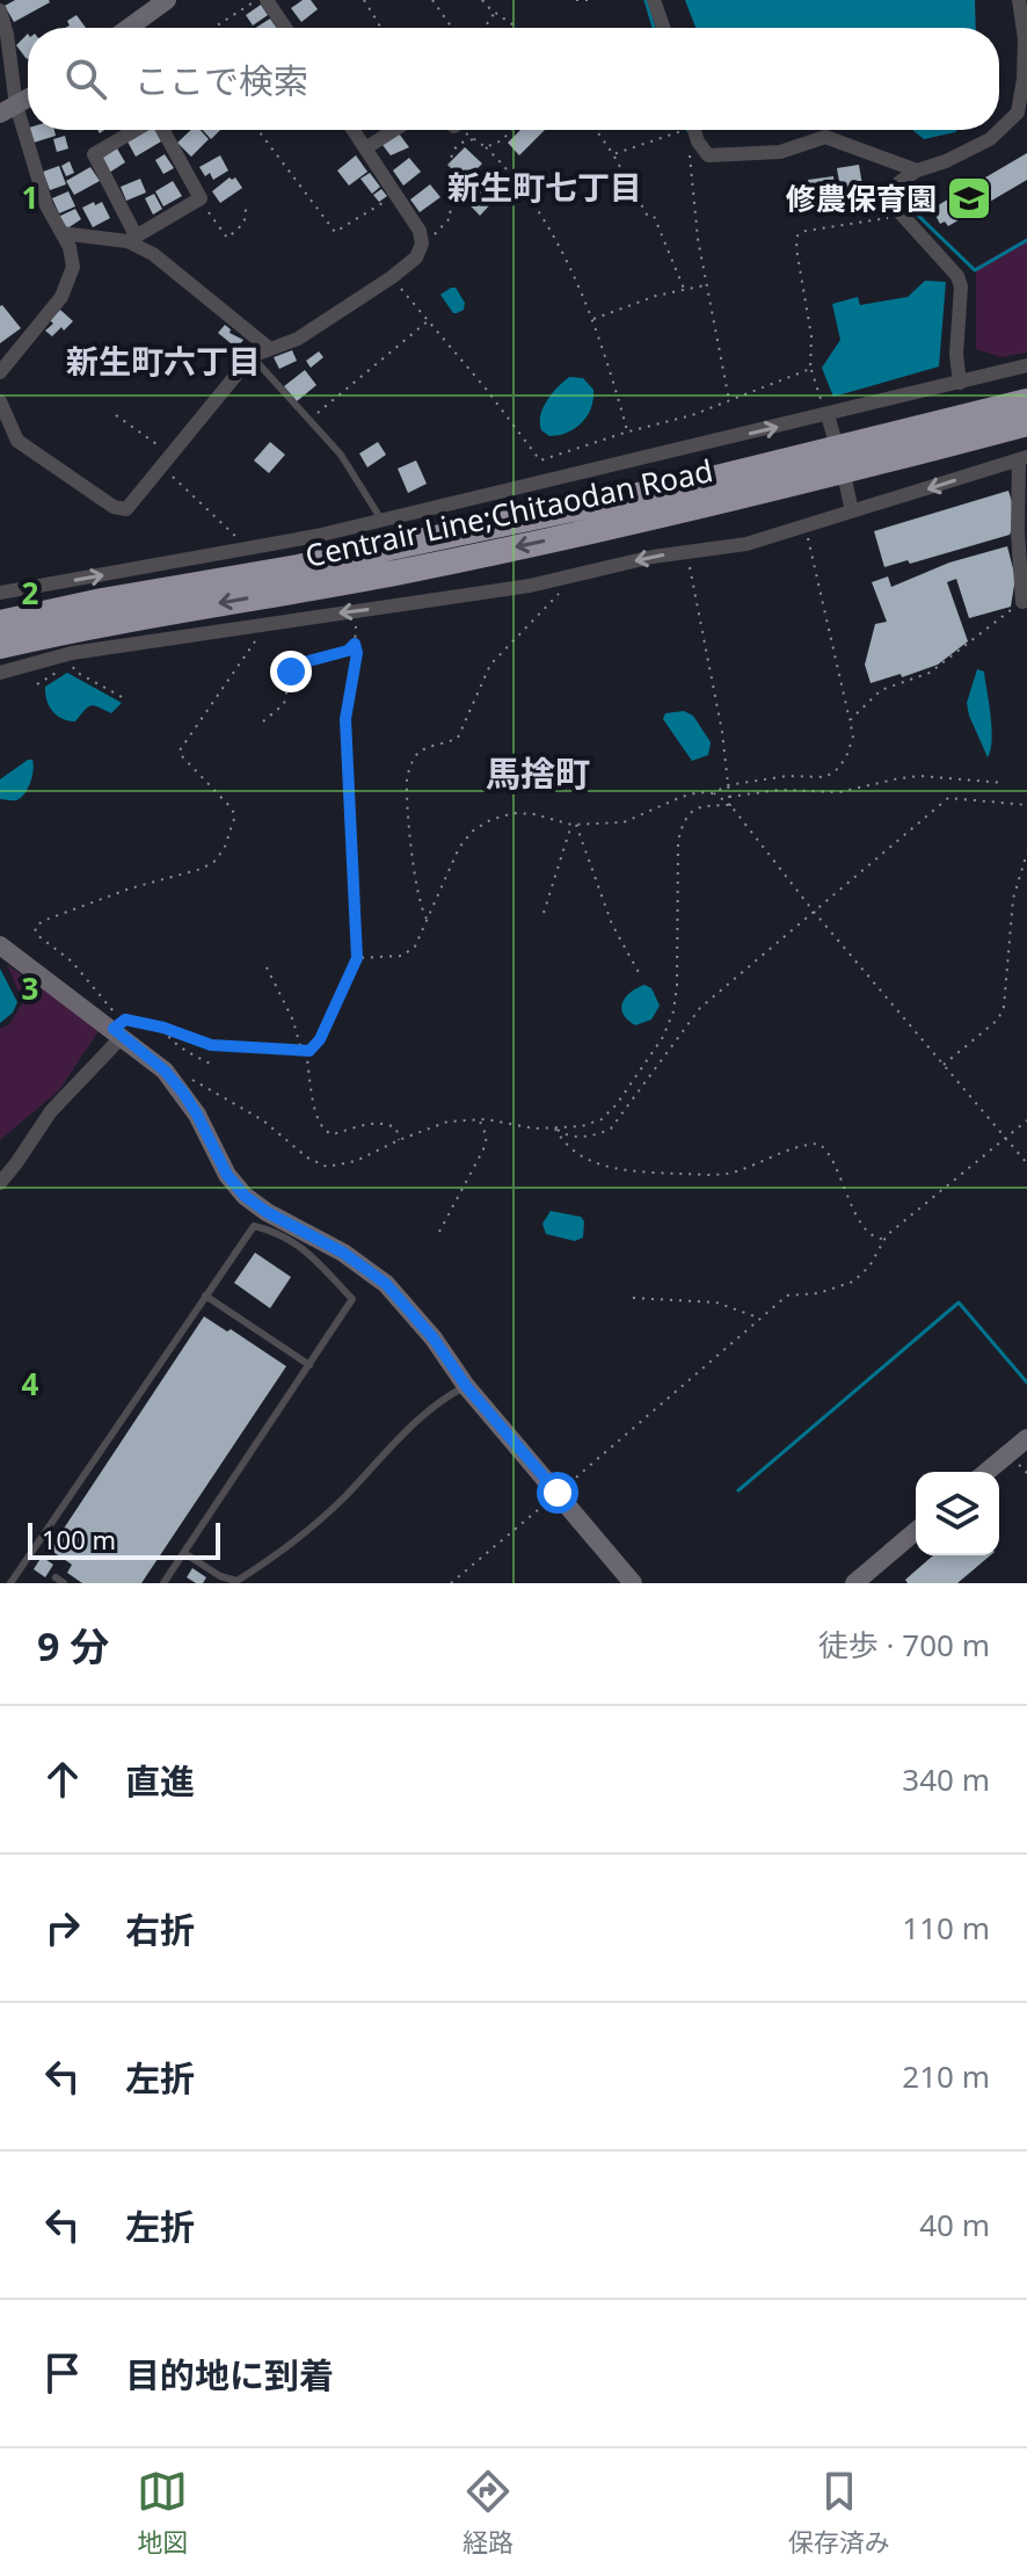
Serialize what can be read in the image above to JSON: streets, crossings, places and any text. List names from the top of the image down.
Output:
{
  "streets": {
    "highway": ["Centrair Line;Chitaodan Road"]
  },
  "districts": ["新生町七丁目", "新生町六丁目", "馬捨町"],
  "places": {
    "school or university": ["修農保育園"]
  },
  "scale_bar": "100 m",
  "page": {
    "search": "ここで検索",
    "scale": "100 m",
    "heading": ["9 分", "徒歩 · 700 m"],
    "list": [
      ["直進", "340 m"],
      ["右折", "110 m"],
      ["左折", "210 m"],
      ["左折", "40 m"],
      "目的地に到着"
    ],
    "nav": ["地図", "経路", "保存済み"]
  },
  "grid": {
    "rows": [
      "1",
      "2",
      "3",
      "4"
    ]
  }
}
